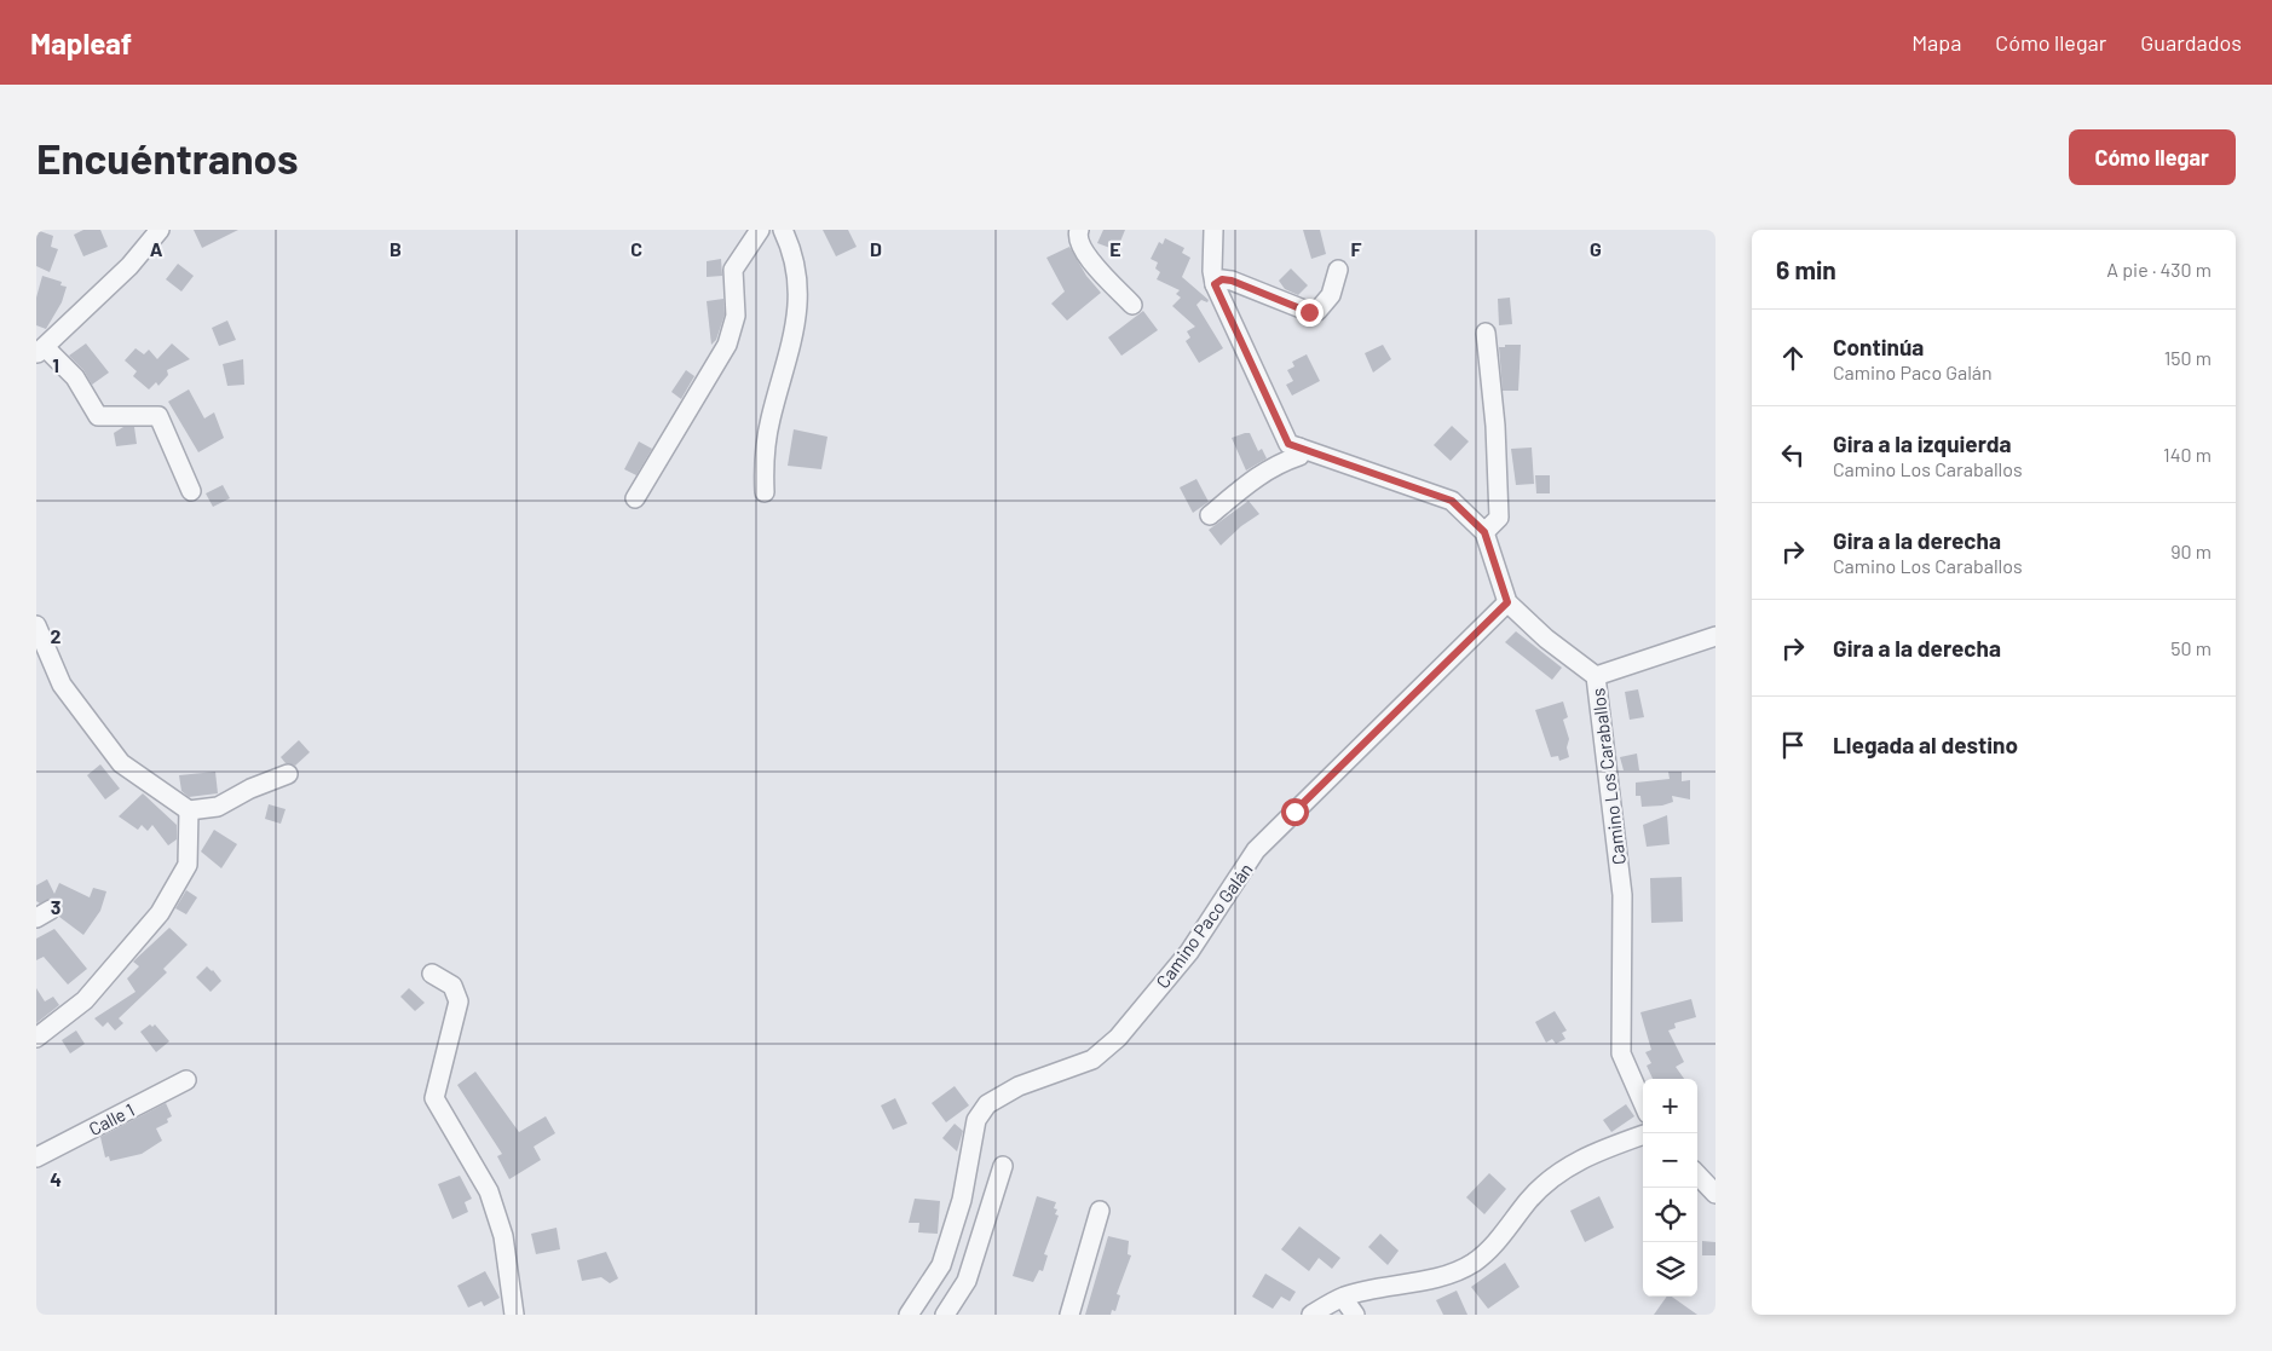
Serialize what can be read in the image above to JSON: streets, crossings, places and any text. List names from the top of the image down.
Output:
{
  "streets": {
    "street": ["Camino Los Caraballos", "Camino Paco Galán", "Calle 1"]
  },
  "crossings": [
    ["Camino Los Caraballos", "Camino Paco Galán"]
  ],
  "page": {
    "header": "Mapleaf",
    "nav": ["Mapa", "Cómo llegar", "Guardados"],
    "buttons": "Cómo llegar",
    "title": "Encuéntranos",
    "heading": ["6 min", "A pie · 430 m"],
    "list": [
      ["Continúa", "Camino Paco Galán", "150 m"],
      ["Gira a la izquierda", "Camino Los Caraballos", "140 m"],
      ["Gira a la derecha", "Camino Los Caraballos", "90 m"],
      ["Gira a la derecha", "50 m"],
      "Llegada al destino"
    ],
    "map_buttons": ["+", "−"]
  },
  "grid": {
    "columns": [
      "A",
      "B",
      "C",
      "D",
      "E",
      "F",
      "G"
    ],
    "rows": [
      "1",
      "2",
      "3",
      "4"
    ]
  }
}
